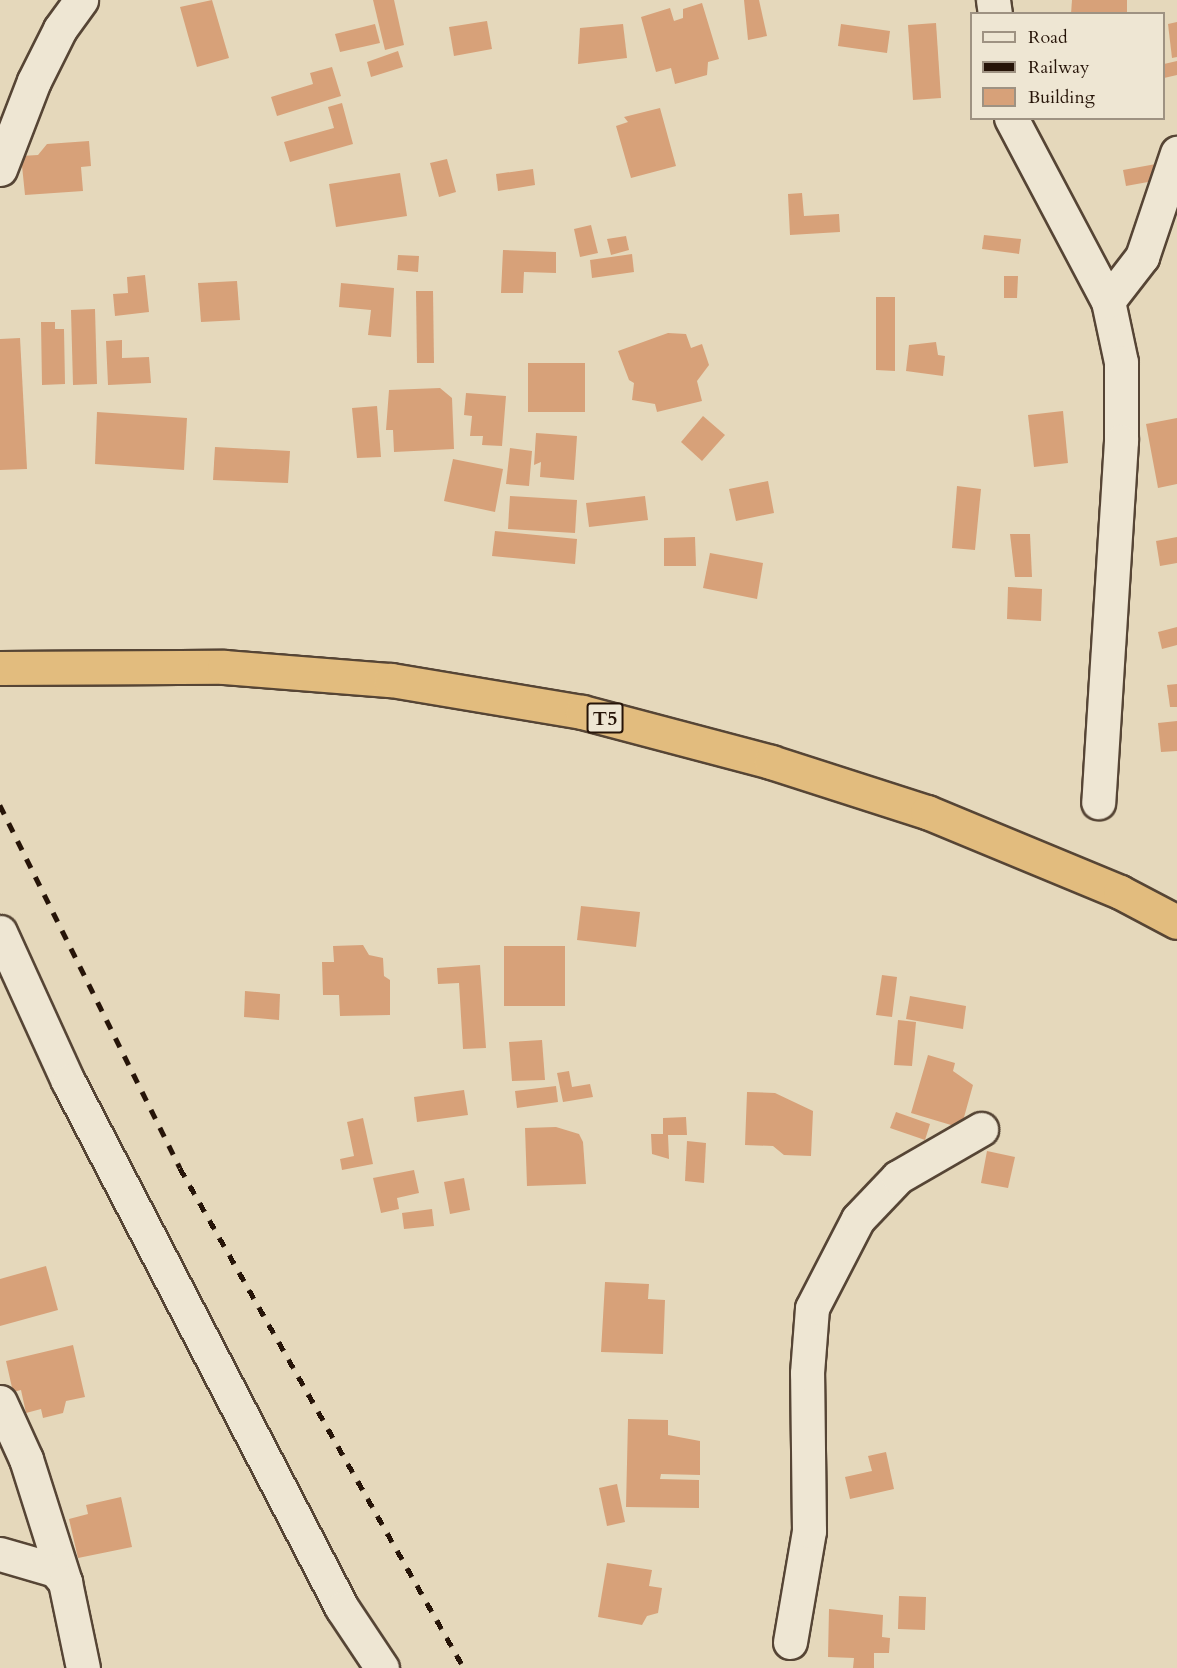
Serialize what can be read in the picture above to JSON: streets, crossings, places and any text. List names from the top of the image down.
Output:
{
  "streets": {
    "highway": ["T5"]
  },
  "legend": ["Road", "Railway", "Building"]
}
